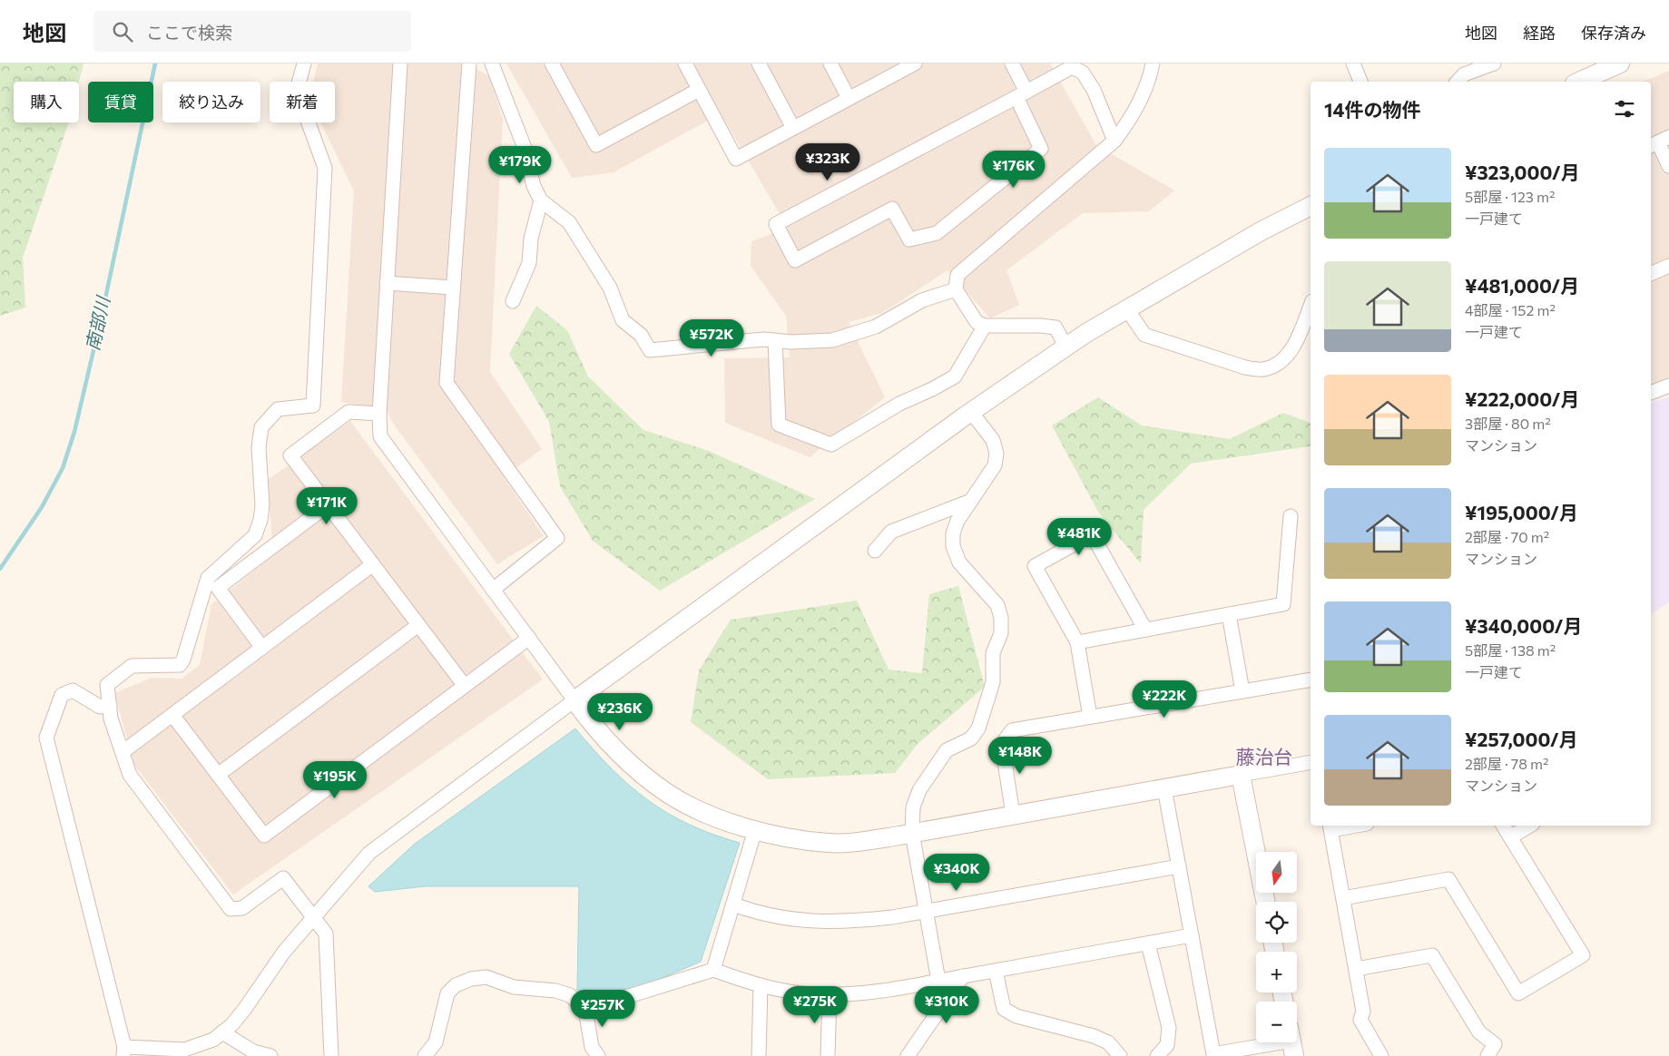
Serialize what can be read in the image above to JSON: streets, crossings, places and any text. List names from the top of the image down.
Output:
{
  "districts": ["藤治台"],
  "water": ["南部川"],
  "north": "bottom",
  "page": {
    "header": "地図",
    "search": "ここで検索",
    "nav": ["地図", "経路", "保存済み"],
    "chip": [
      "購入",
      "賃貸",
      "絞り込み",
      "新着"
    ],
    "heading": "14件の物件",
    "list": [
      {
        "name": "¥323,000/月",
        "note": "5部屋 · 123 m² · 一戸建て"
      },
      {
        "name": "¥481,000/月",
        "note": "4部屋 · 152 m² · 一戸建て"
      },
      {
        "name": "¥222,000/月",
        "note": "3部屋 · 80 m² · マンション"
      },
      {
        "name": "¥195,000/月",
        "note": "2部屋 · 70 m² · マンション"
      },
      {
        "name": "¥340,000/月",
        "note": "5部屋 · 138 m² · 一戸建て"
      },
      {
        "name": "¥257,000/月",
        "note": "2部屋 · 78 m² · マンション"
      }
    ],
    "price": [
      "¥323K",
      "¥179K",
      "¥176K",
      "¥572K",
      "¥171K",
      "¥481K",
      "¥222K",
      "¥236K",
      "¥148K",
      "¥195K",
      "¥340K",
      "¥275K",
      "¥310K",
      "¥257K"
    ],
    "map_buttons": ["+", "−"]
  }
}
